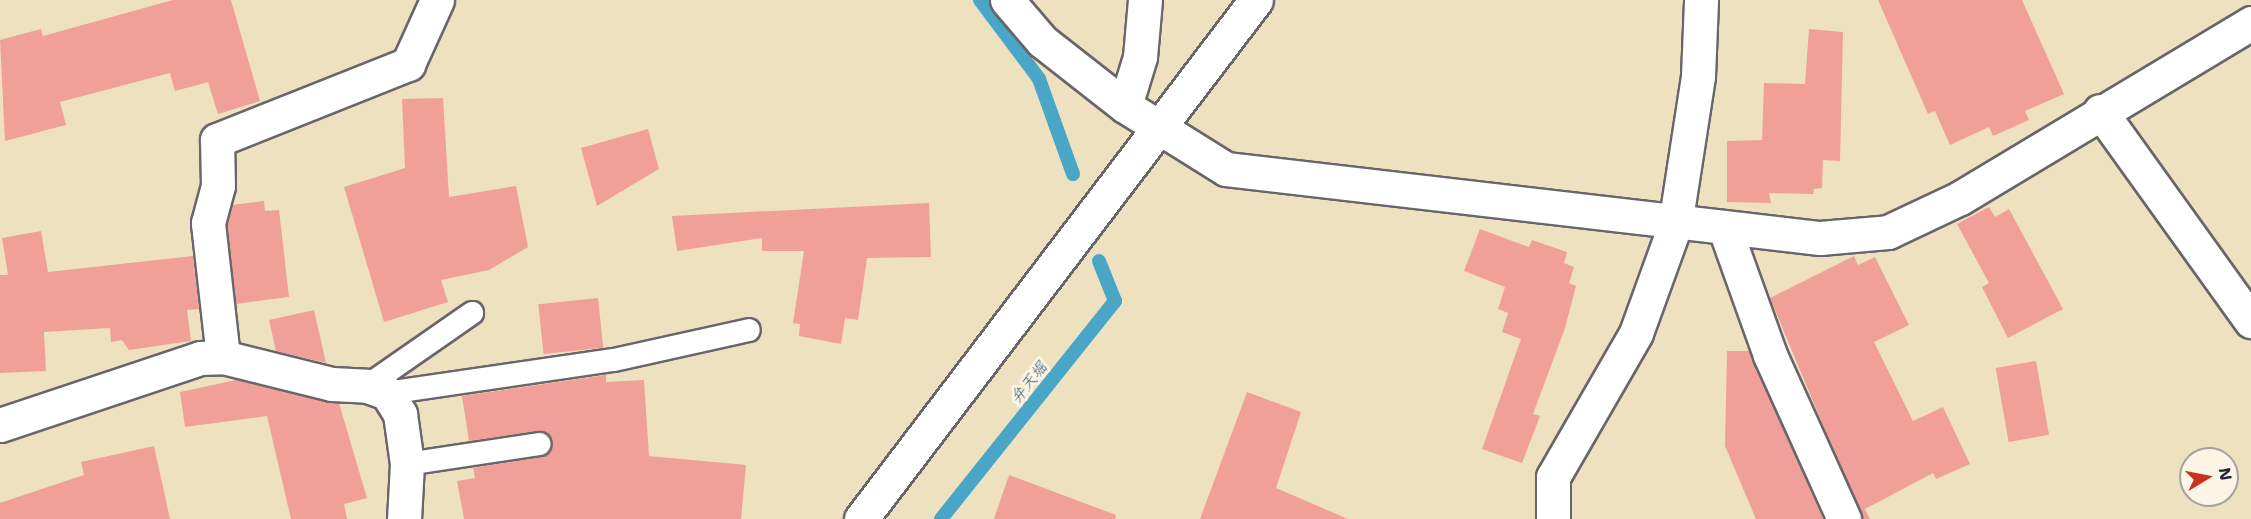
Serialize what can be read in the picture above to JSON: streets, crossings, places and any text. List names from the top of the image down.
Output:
{
  "water": ["弁天堀"],
  "north": "right"
}
